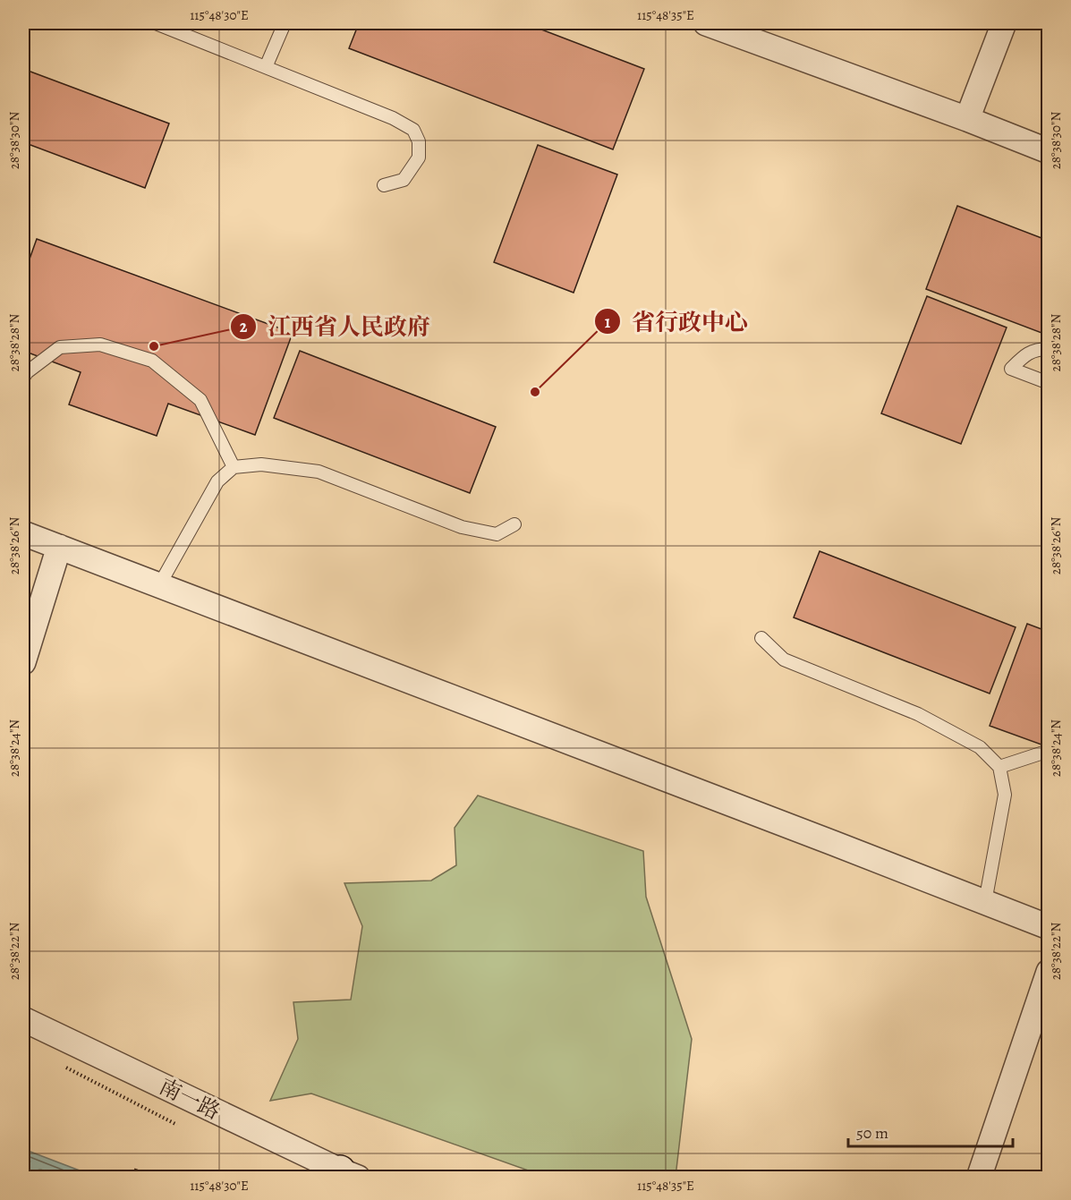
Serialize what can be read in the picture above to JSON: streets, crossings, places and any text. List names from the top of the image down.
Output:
{
  "streets": {
    "street": ["南一路"]
  },
  "places": ["江西省人民政府", "省行政中心"],
  "scale_bar": "50 m",
  "coordinates": [
    "115°48'30\"E",
    "115°48'35\"E",
    "28°38'30\"N",
    "28°38'28\"N",
    "28°38'26\"N",
    "28°38'24\"N",
    "28°38'22\"N"
  ]
}
